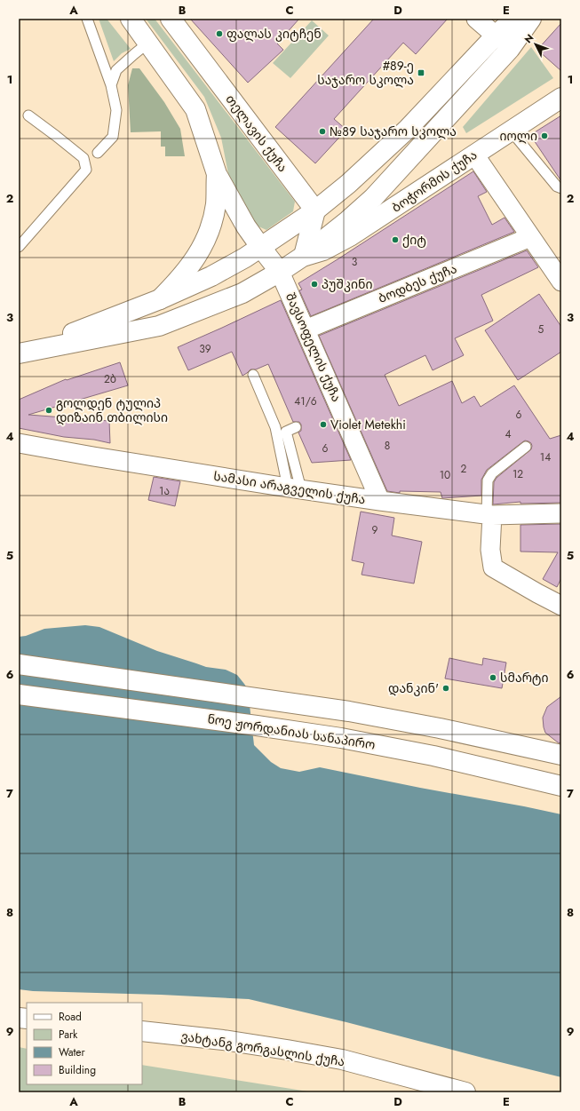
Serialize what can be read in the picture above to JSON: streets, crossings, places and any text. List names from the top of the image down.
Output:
{
  "streets": {
    "main road": [
      "თელავის ქუჩა",
      "ბოჭორმის ქუჩა",
      "ნოე ჟორდანიას სანაპირო",
      "ვახტანგ გორგასლის ქუჩა"
    ],
    "street": ["ბოდბეს ქუჩა", "შავსოფელის ქუჩა", "სამასი არაგველის ქუჩა"]
  },
  "crossings": [
    ["ბოდბეს ქუჩა", "შავსოფელის ქუჩა"],
    ["შავსოფელის ქუჩა", "სამასი არაგველის ქუჩა"]
  ],
  "places": {
    "other": [
      "ფალას კიტჩენ",
      "№89 საჯარო სკოლა",
      "იოლი",
      "ქიტ",
      "პუშკინი",
      "გოლდენ ტულიპ დიზაინ თბილისი",
      "Violet Metekhi",
      "სმარტი",
      "დანკინ'"
    ],
    "transit": ["#89-ე საჯარო სკოლა"]
  },
  "house_numbers": [
    "3",
    "5",
    "39",
    "2ბ",
    "41/6",
    "6",
    "4",
    "8",
    "6",
    "14",
    "2",
    "12",
    "10",
    "1ა",
    "9"
  ],
  "legend": [
    "Road",
    "Park",
    "Water",
    "Building"
  ],
  "north": "top left",
  "grid": {
    "columns": [
      "A",
      "B",
      "C",
      "D",
      "E"
    ],
    "rows": [
      "1",
      "2",
      "3",
      "4",
      "5",
      "6",
      "7",
      "8",
      "9"
    ]
  }
}
